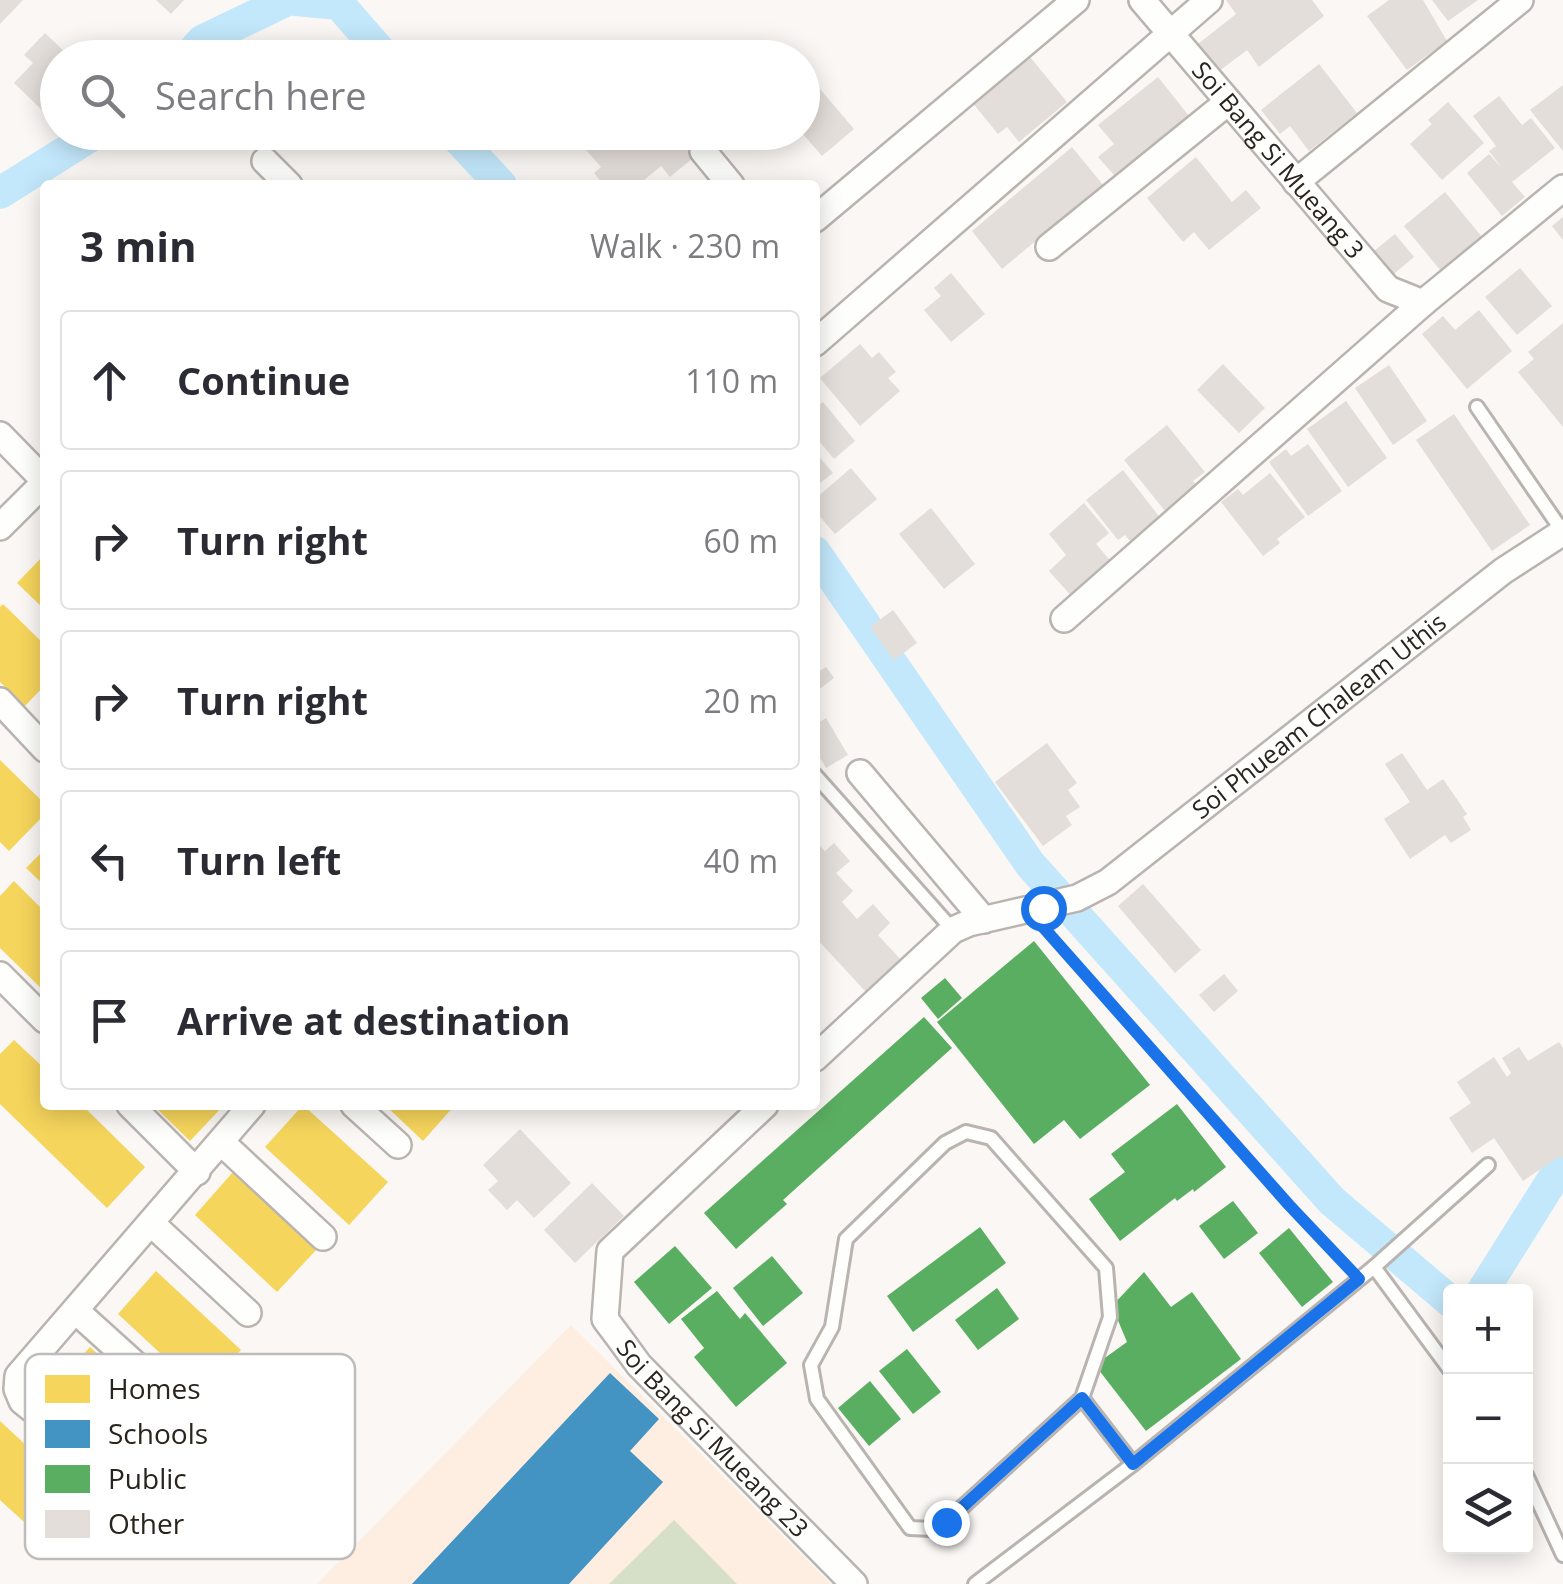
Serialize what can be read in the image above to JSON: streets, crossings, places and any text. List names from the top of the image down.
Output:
{
  "streets": {
    "street": ["Soi Bang Si Mueang 3", "Soi Phueam Chaleam Uthis", "Soi Bang Si Mueang 23"]
  },
  "legend": [
    "Homes",
    "Schools",
    "Public",
    "Other"
  ],
  "page": {
    "search": "Search here",
    "heading": ["3 min", "Walk · 230 m"],
    "list": [
      ["Continue", "110 m"],
      ["Turn right", "60 m"],
      ["Turn right", "20 m"],
      ["Turn left", "40 m"],
      "Arrive at destination"
    ],
    "map_buttons": ["+", "−"]
  }
}
